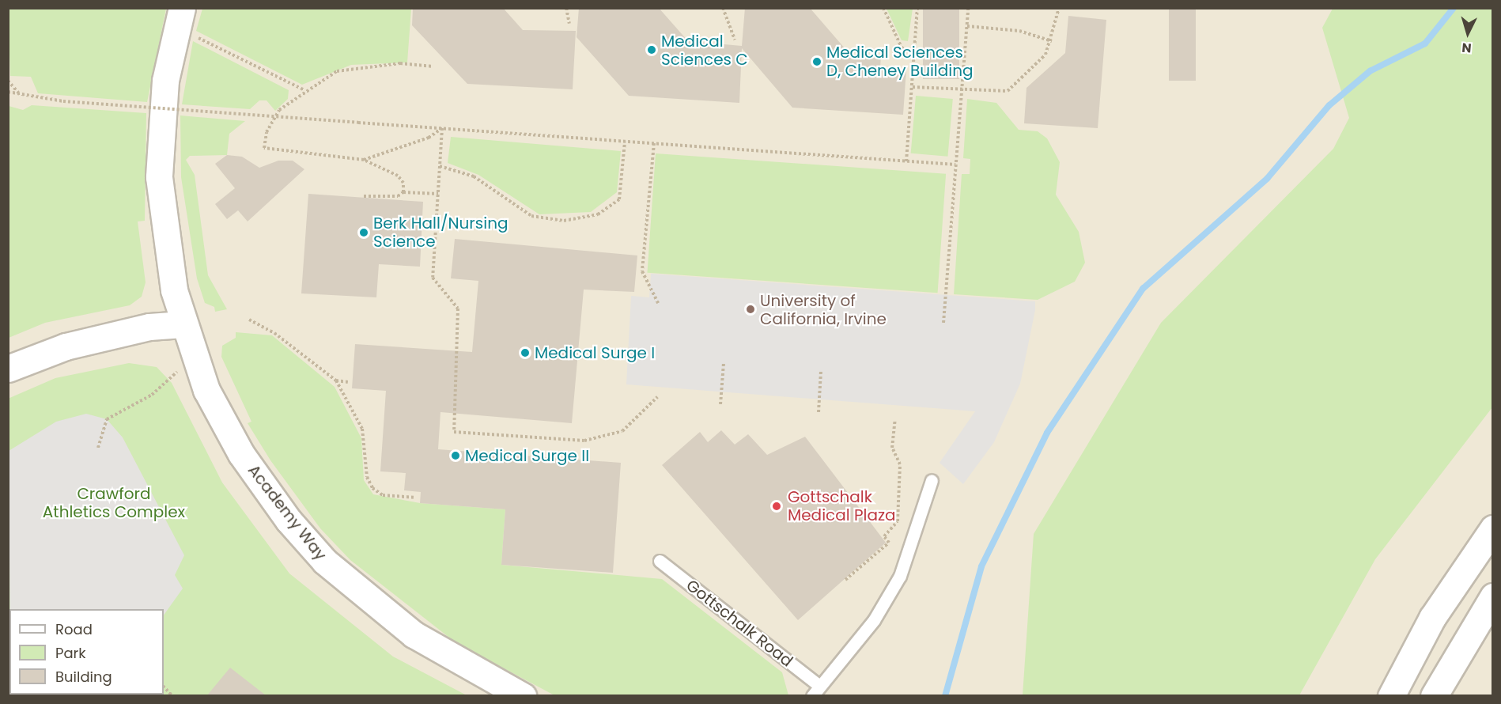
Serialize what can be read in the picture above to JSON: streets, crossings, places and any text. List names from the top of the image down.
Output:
{
  "streets": {
    "street": ["Academy Way"],
    "lane": ["Gottschalk Road"]
  },
  "parks": ["Crawford Athletics Complex"],
  "places": [
    "Medical Sciences C",
    "Medical Sciences D, Cheney Building",
    "Berk Hall/Nursing Science",
    "University of California, Irvine",
    "Medical Surge I",
    "Medical Surge II",
    "Gottschalk Medical Plaza"
  ],
  "legend": ["Road", "Park", "Building"],
  "north": "bottom"
}
